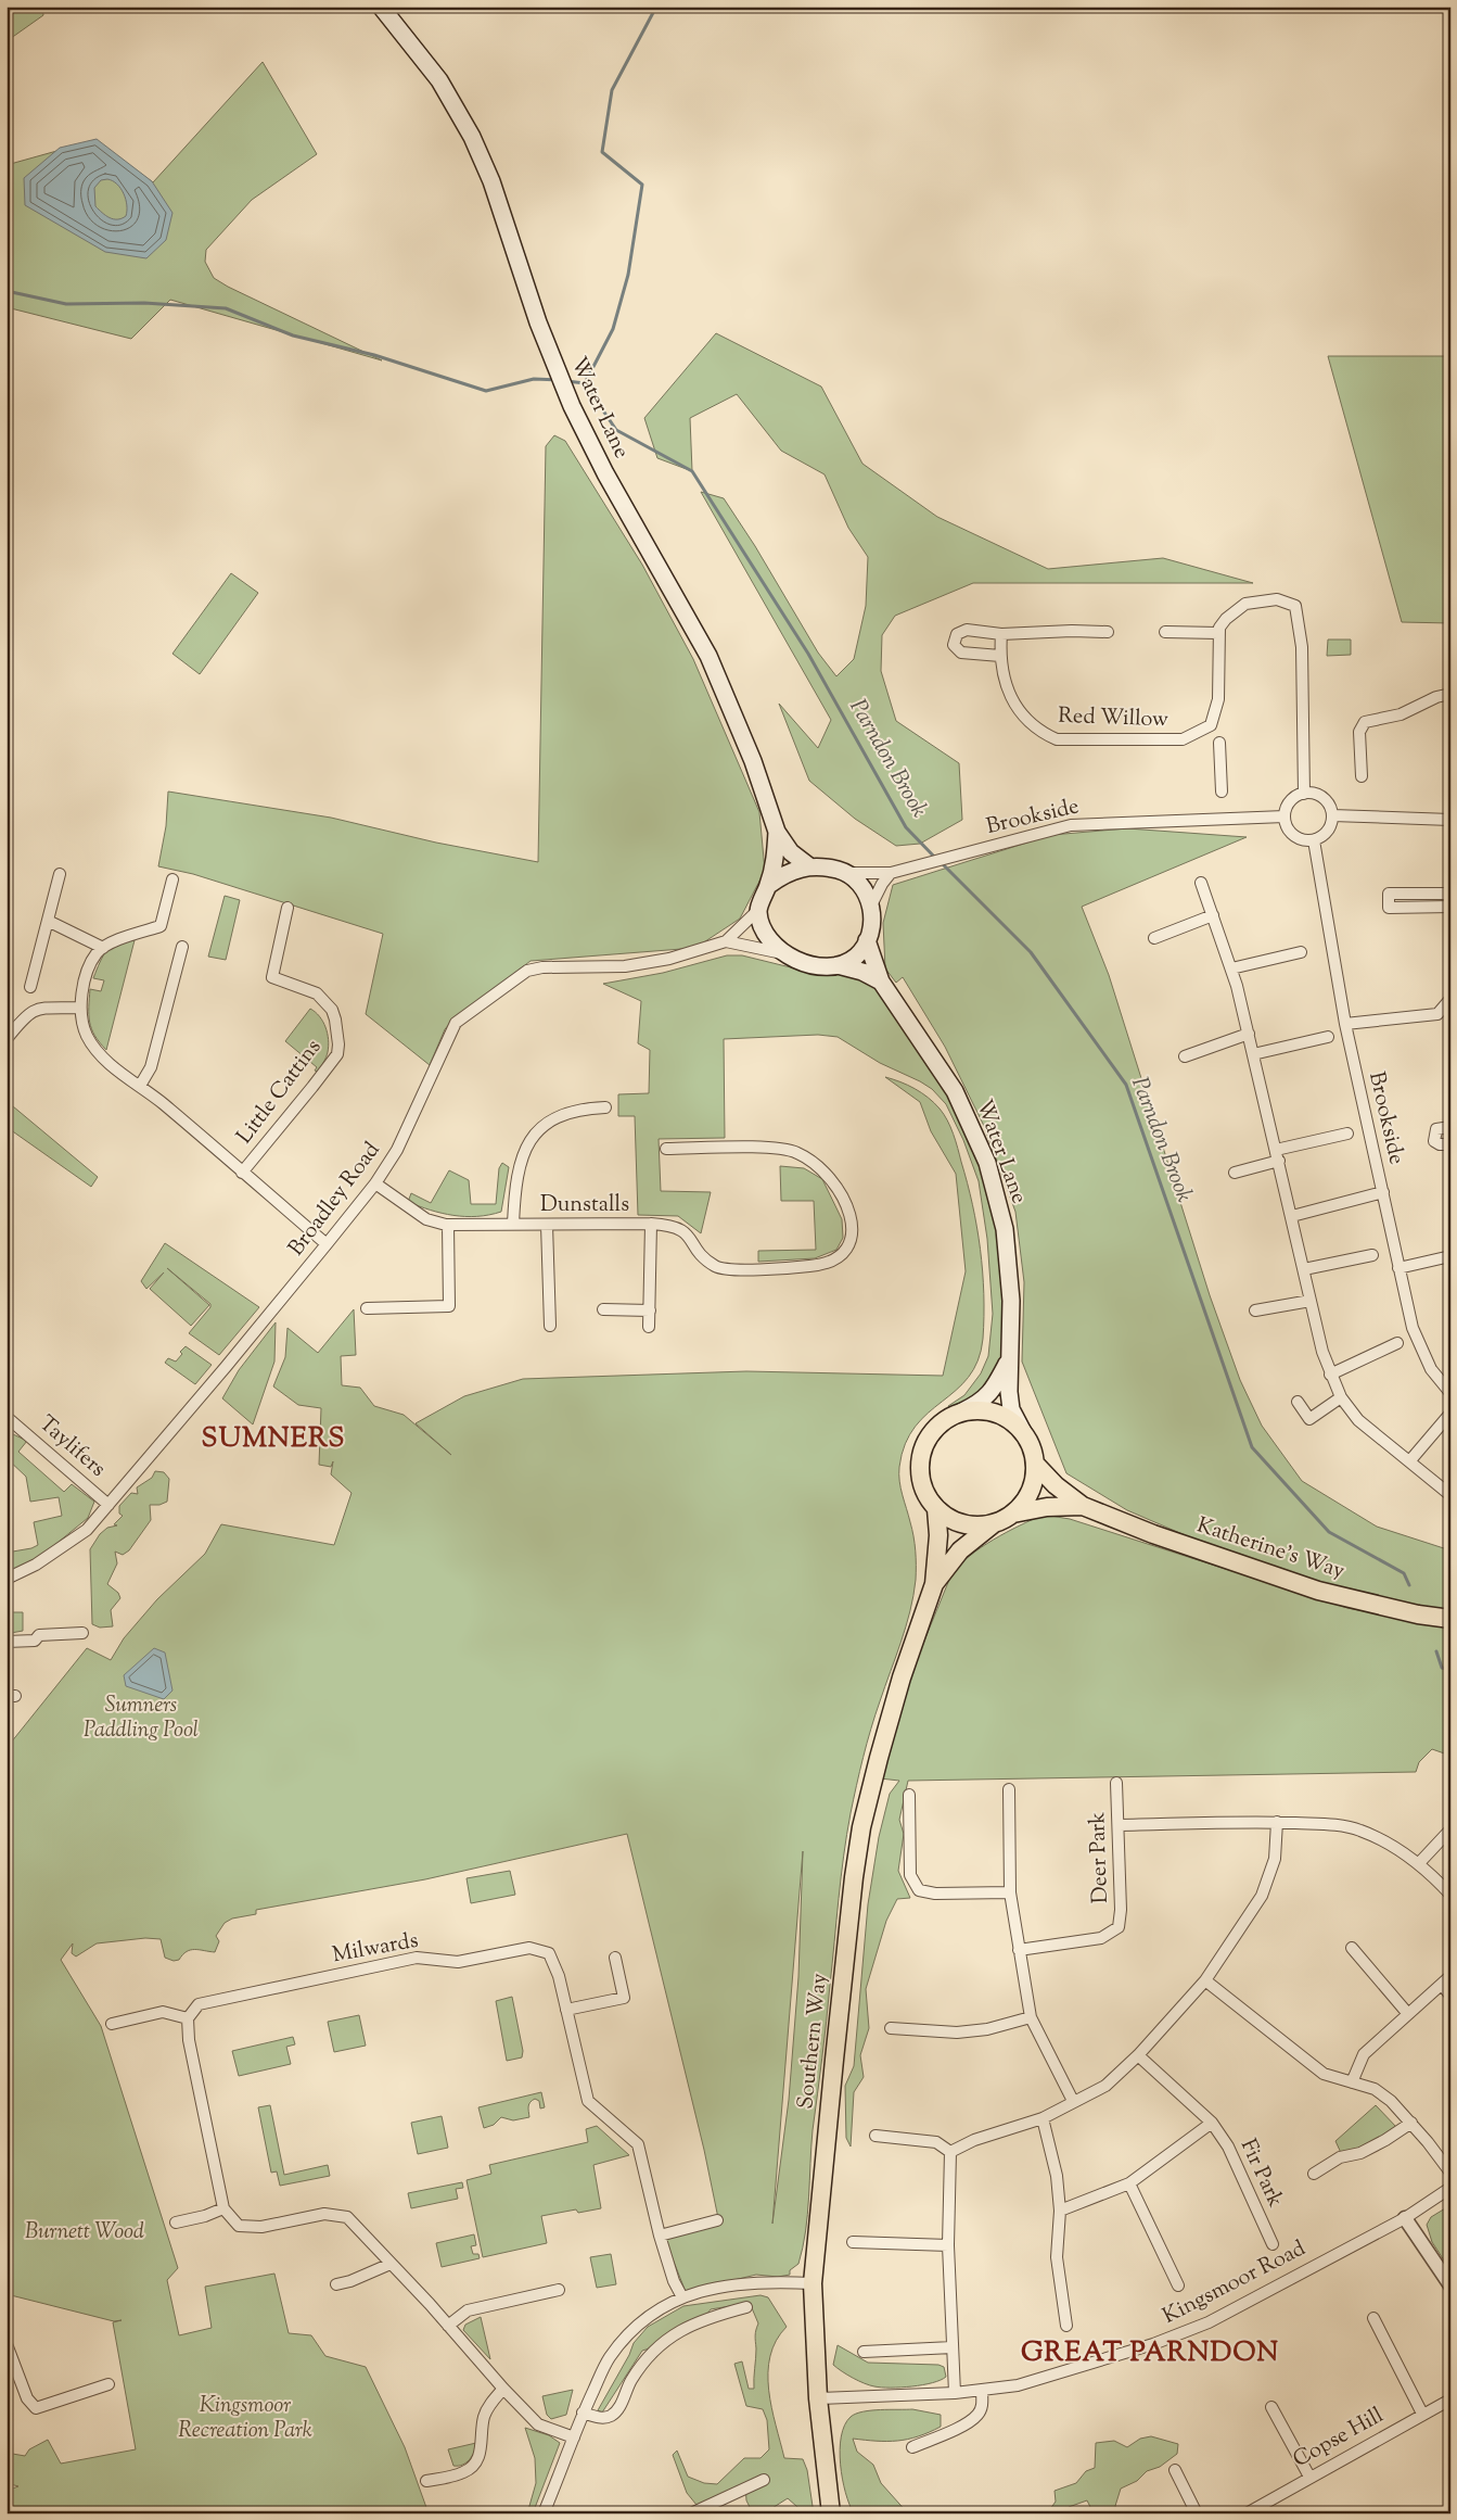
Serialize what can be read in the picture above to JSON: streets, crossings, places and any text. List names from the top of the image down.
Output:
{
  "streets": {
    "main road": ["Water Lane", "Katherine's Way", "Southern Way"],
    "street": [
      "Red Willow",
      "Brookside",
      "Little Cattins",
      "Broadley Road",
      "Dunstalls",
      "Taylifers",
      "Deer Park",
      "Milwards",
      "Fir Park",
      "Kingsmoor Road",
      "Copse Hill"
    ]
  },
  "crossings": [
    ["Water Lane", "Brookside"],
    ["Water Lane", "Broadley Road"],
    ["Water Lane", "Katherine's Way"],
    ["Water Lane", "Southern Way"],
    ["Brookside", "Broadley Road"],
    ["Little Cattins", "Broadley Road"],
    ["Broadley Road", "Dunstalls"],
    ["Broadley Road", "Taylifers"],
    ["Katherine's Way", "Southern Way"],
    ["Southern Way", "Kingsmoor Road"]
  ],
  "districts": ["SUMNERS", "GREAT PARNDON"],
  "water": ["Parndon Brook"],
  "parks": ["Sumners Paddling Pool", "Burnett Wood", "Kingsmoor Recreation Park"]
}
